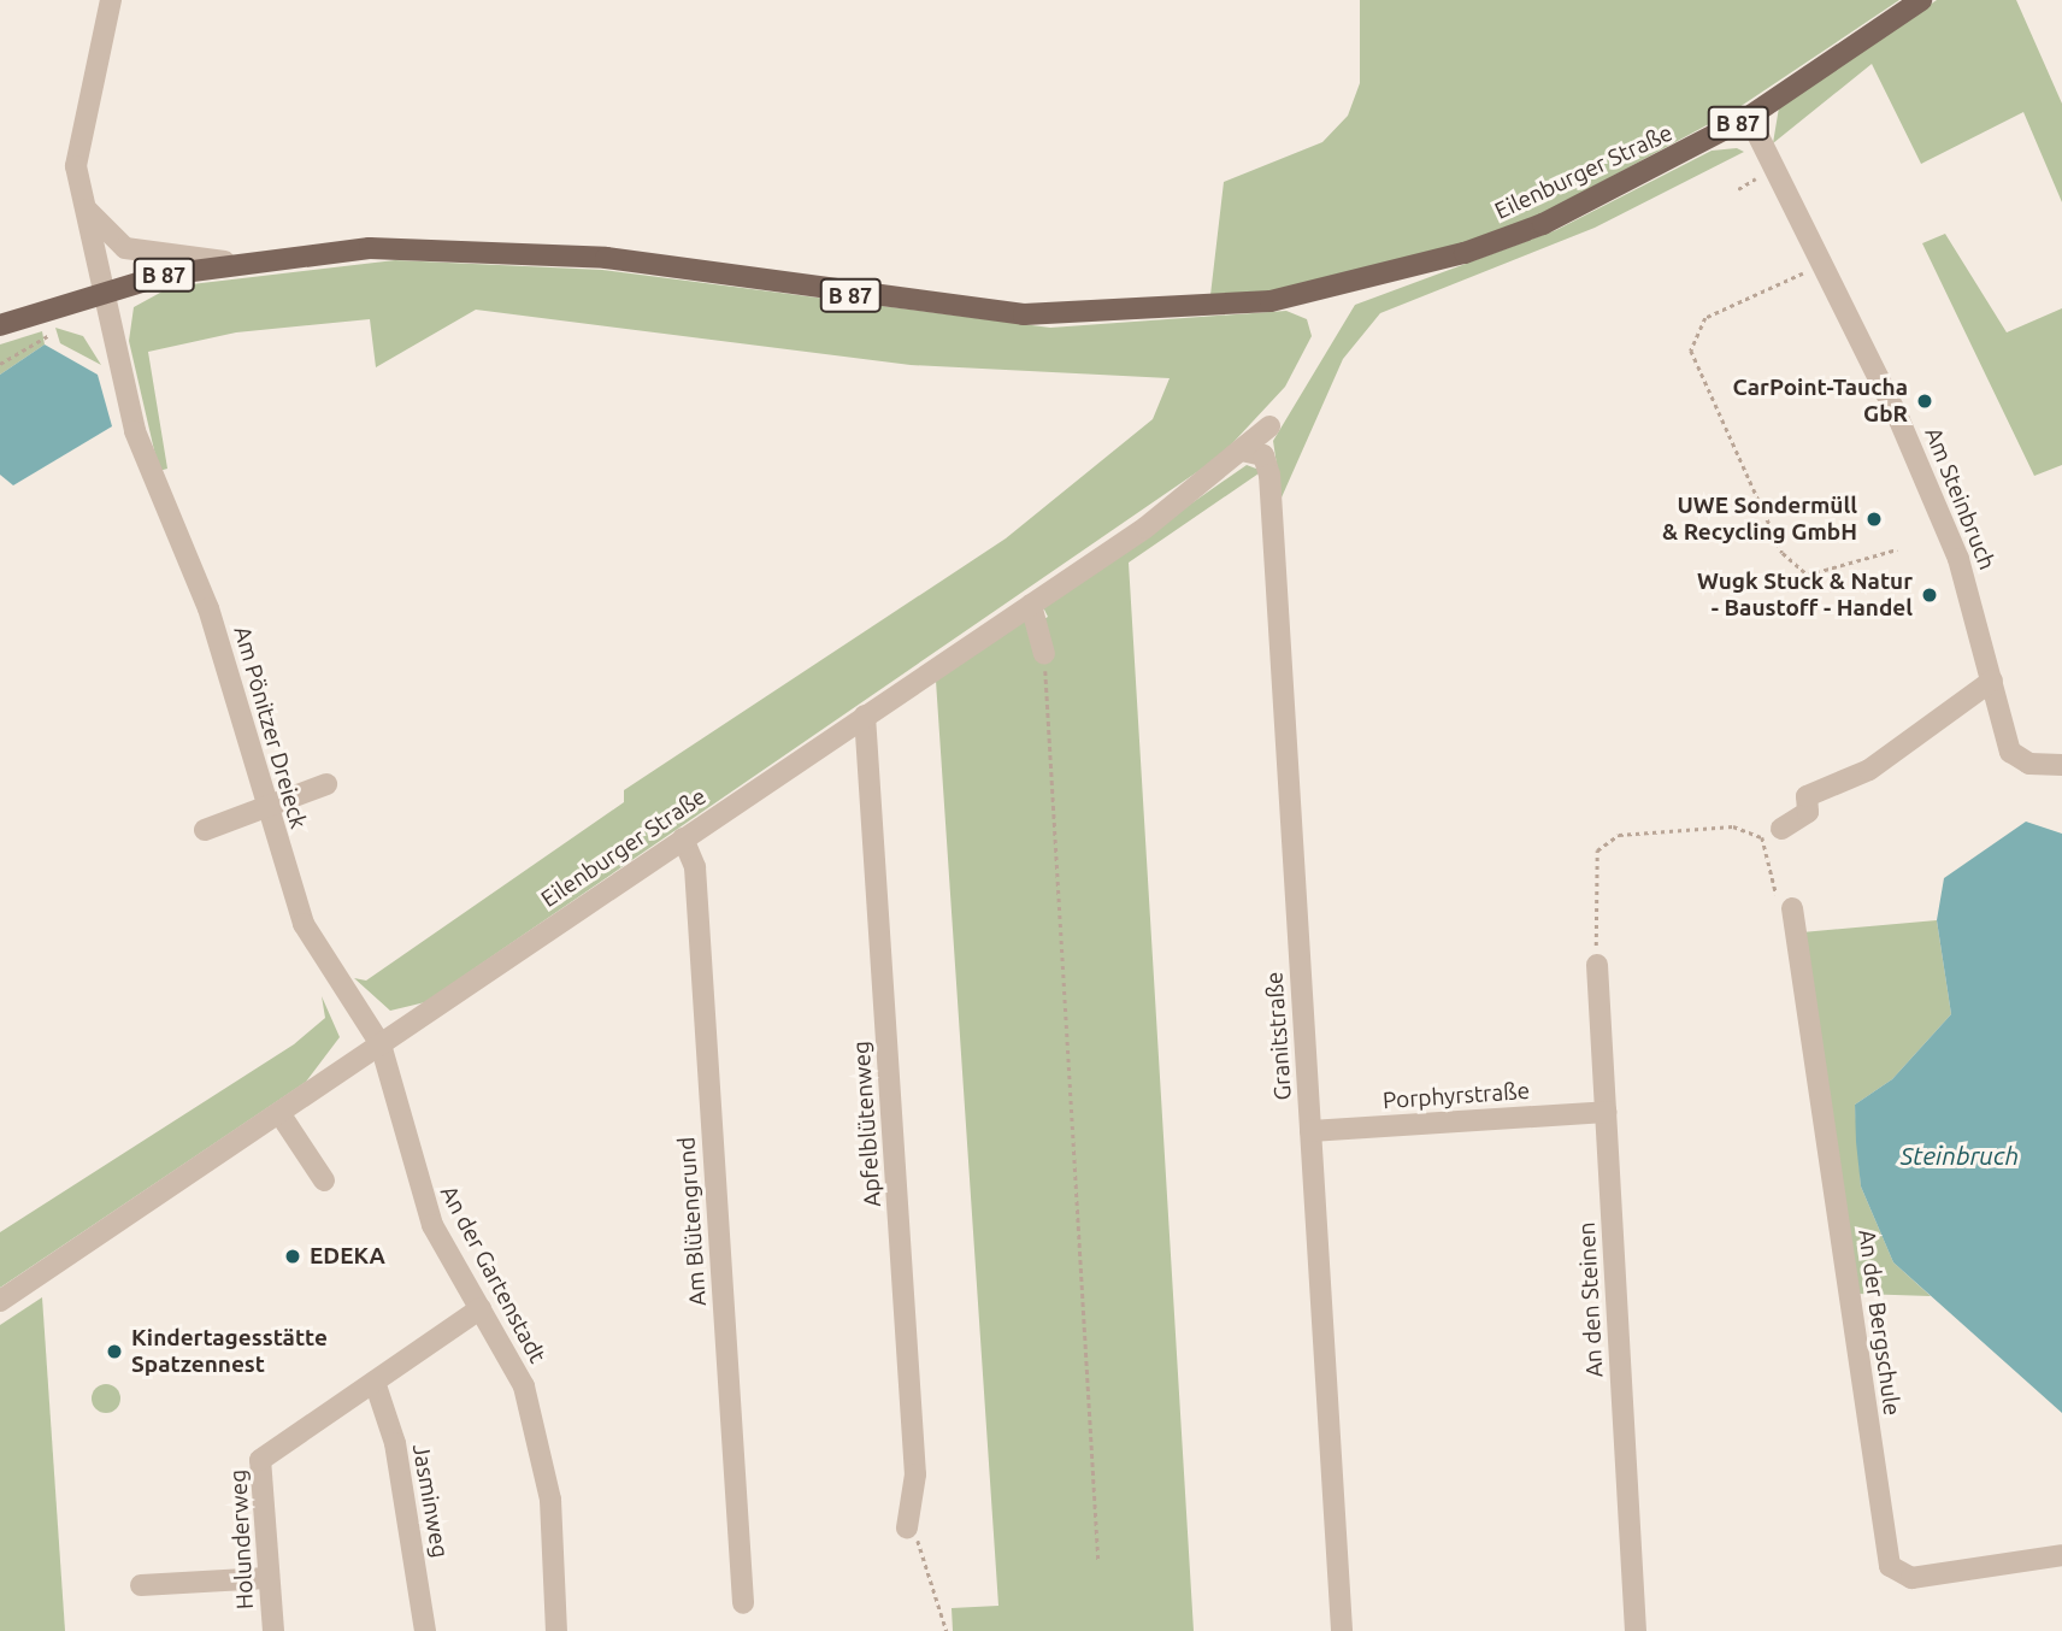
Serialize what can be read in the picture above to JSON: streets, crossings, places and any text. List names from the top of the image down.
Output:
{
  "streets": {
    "main road": ["B 87", "Eilenburger Straße"],
    "street": [
      "Am Steinbruch",
      "Am Pönitzer Dreieck",
      "Granitstraße",
      "Porphyrstraße",
      "Apfelblütenweg",
      "Am Blütengrund",
      "An der Gartenstadt",
      "An den Steinen",
      "An der Bergschule",
      "Jasminweg",
      "Holunderweg"
    ]
  },
  "crossings": [
    ["B 87", "Eilenburger Straße"],
    ["B 87", "Am Pönitzer Dreieck"],
    ["Eilenburger Straße", "Am Steinbruch"],
    ["Eilenburger Straße", "Am Pönitzer Dreieck"],
    ["Eilenburger Straße", "Granitstraße"],
    ["Eilenburger Straße", "Apfelblütenweg"],
    ["Eilenburger Straße", "Am Blütengrund"],
    ["Eilenburger Straße", "An der Gartenstadt"],
    ["Am Pönitzer Dreieck", "An der Gartenstadt"],
    ["Granitstraße", "Porphyrstraße"],
    ["Porphyrstraße", "An den Steinen"],
    ["An der Gartenstadt", "Holunderweg"],
    ["Jasminweg", "Holunderweg"]
  ],
  "water": ["Steinbruch"],
  "places": [
    "CarPoint-Taucha GbR",
    "UWE Sondermüll & Recycling GmbH",
    "Wugk Stuck & Natur - Baustoff - Handel",
    "EDEKA",
    "Kindertagesstätte Spatzennest"
  ]
}
